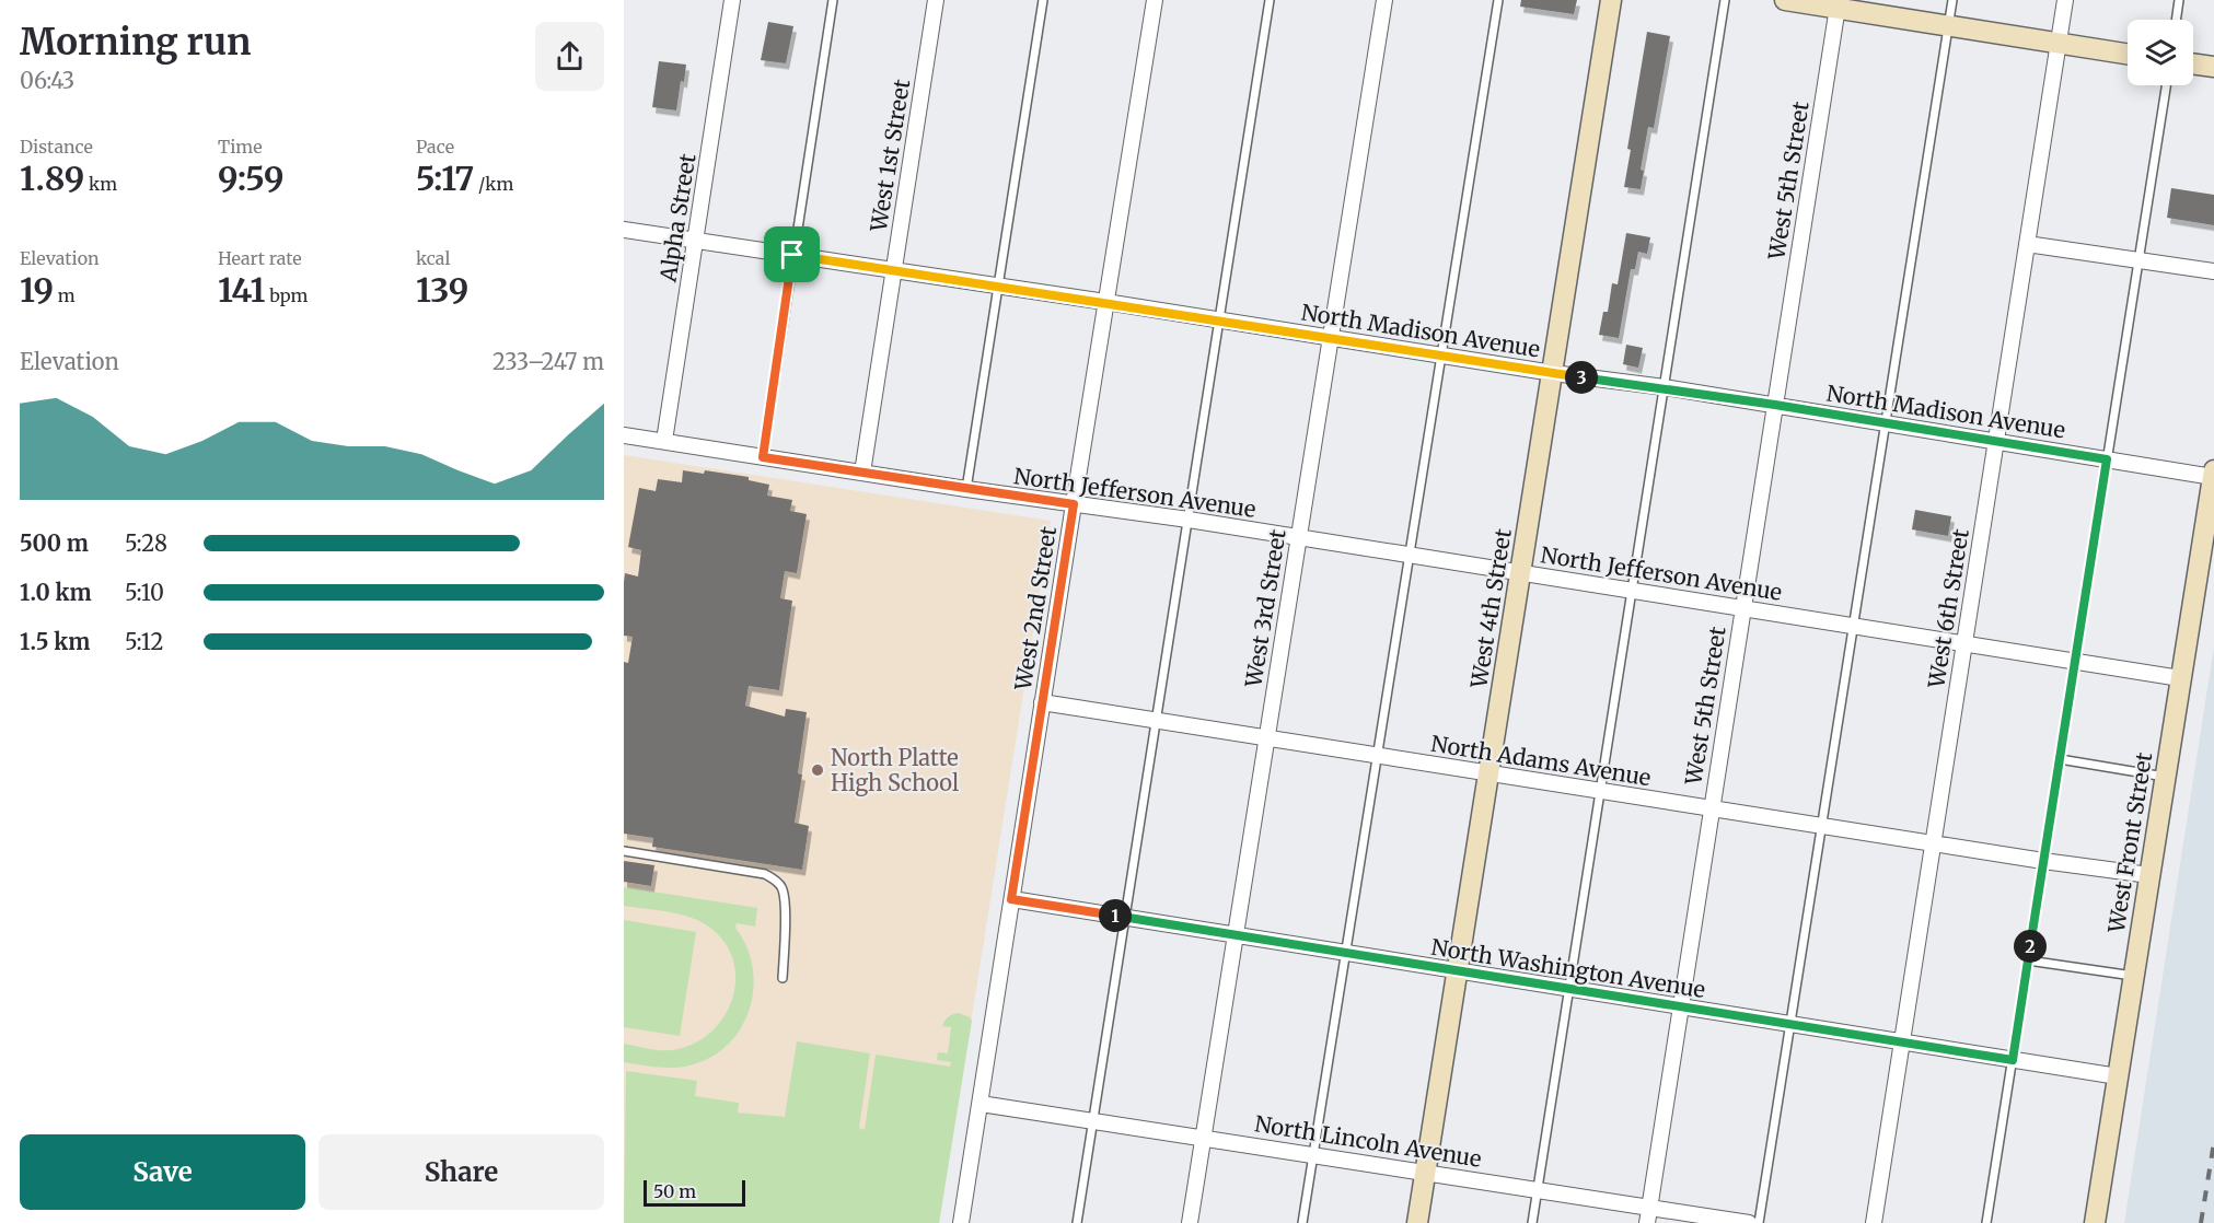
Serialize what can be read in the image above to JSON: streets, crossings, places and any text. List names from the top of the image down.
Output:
{
  "streets": {
    "main road": ["West 4th Street", "West Front Street"],
    "street": [
      "West 1st Street",
      "West 5th Street",
      "Alpha Street",
      "North Madison Avenue",
      "North Jefferson Avenue",
      "West 2nd Street",
      "West 3rd Street",
      "West 6th Street",
      "North Adams Avenue",
      "North Washington Avenue",
      "North Lincoln Avenue"
    ]
  },
  "crossings": [
    ["West 1st Street", "North Madison Avenue"],
    ["West 1st Street", "North Jefferson Avenue"],
    ["West 5th Street", "North Madison Avenue"],
    ["West 5th Street", "North Jefferson Avenue"],
    ["West 5th Street", "North Adams Avenue"],
    ["West 5th Street", "North Washington Avenue"],
    ["West 5th Street", "North Lincoln Avenue"],
    ["Alpha Street", "North Madison Avenue"],
    ["Alpha Street", "North Jefferson Avenue"],
    ["North Madison Avenue", "West 2nd Street"],
    ["North Madison Avenue", "West 3rd Street"],
    ["North Madison Avenue", "West 4th Street"],
    ["North Madison Avenue", "West 6th Street"],
    ["North Madison Avenue", "West Front Street"],
    ["North Jefferson Avenue", "West 2nd Street"],
    ["North Jefferson Avenue", "West 3rd Street"],
    ["North Jefferson Avenue", "West 4th Street"],
    ["North Jefferson Avenue", "West 6th Street"],
    ["North Jefferson Avenue", "West Front Street"],
    ["West 2nd Street", "North Adams Avenue"],
    ["West 2nd Street", "North Washington Avenue"],
    ["West 2nd Street", "North Lincoln Avenue"],
    ["West 3rd Street", "North Adams Avenue"],
    ["West 3rd Street", "North Washington Avenue"],
    ["West 3rd Street", "North Lincoln Avenue"],
    ["West 4th Street", "North Adams Avenue"],
    ["West 4th Street", "North Washington Avenue"],
    ["West 4th Street", "North Lincoln Avenue"],
    ["West 6th Street", "North Adams Avenue"],
    ["West 6th Street", "North Washington Avenue"],
    ["North Adams Avenue", "West Front Street"],
    ["West Front Street", "North Washington Avenue"]
  ],
  "places": ["North Platte High School"],
  "scale_bar": "50 m",
  "page": {
    "heading": ["Morning run", "06:43"],
    "stats": [
      ["Distance", "1.89 km"],
      ["Time", "9:59"],
      ["Pace", "5:17 /km"],
      ["Elevation", "19 m"],
      ["Heart rate", "141 bpm"],
      ["kcal", "139"]
    ],
    "chart": ["Elevation", "233–247 m"],
    "pins": ["3", "1", "2"],
    "list": [
      {
        "name": "500 m",
        "note": "5:28"
      },
      {
        "name": "1.0 km",
        "note": "5:10"
      },
      {
        "name": "1.5 km",
        "note": "5:12"
      }
    ],
    "buttons": ["Save", "Share"],
    "scale": "50 m"
  }
}
